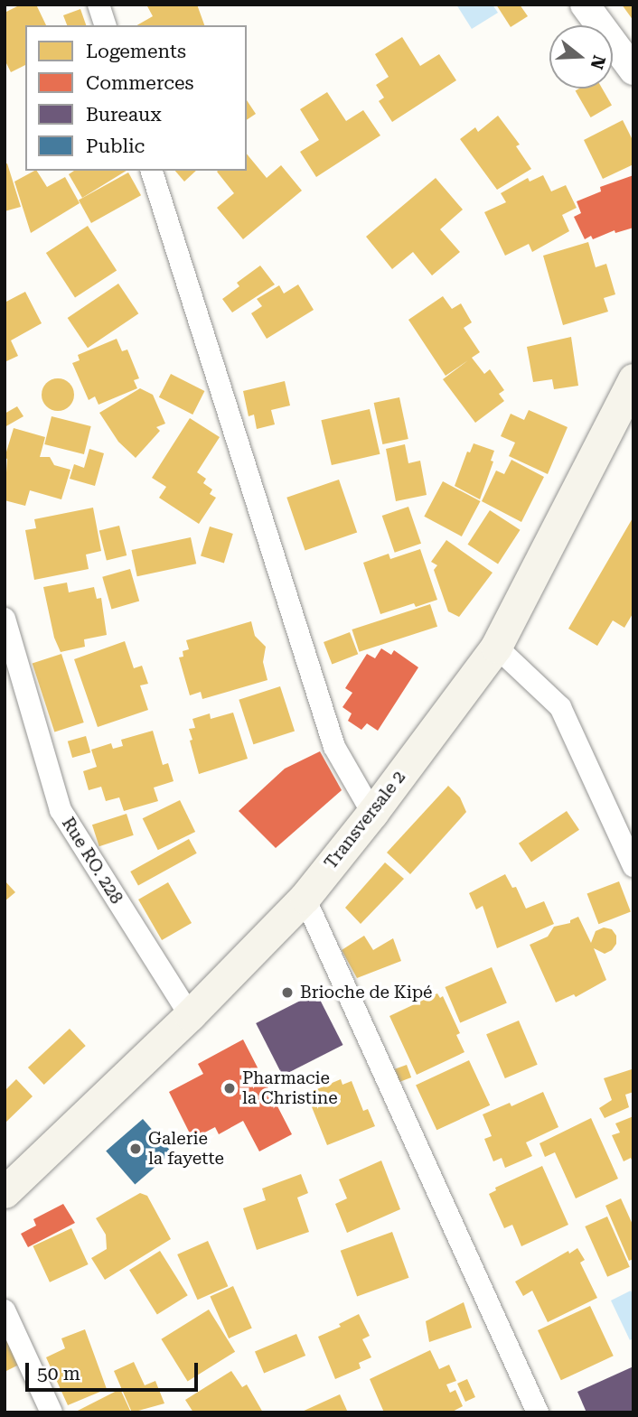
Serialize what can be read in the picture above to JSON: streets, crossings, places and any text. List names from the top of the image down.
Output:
{
  "streets": {
    "main road": ["Transversale 2"],
    "street": ["Rue RO. 228"]
  },
  "crossings": [
    ["Transversale 2", "Rue RO. 228"]
  ],
  "places": ["Brioche de Kipé", "Pharmacie la Christine", "Galerie la fayette"],
  "legend": [
    "Logements",
    "Commerces",
    "Bureaux",
    "Public"
  ],
  "scale_bar": "50 m",
  "north": "right"
}
